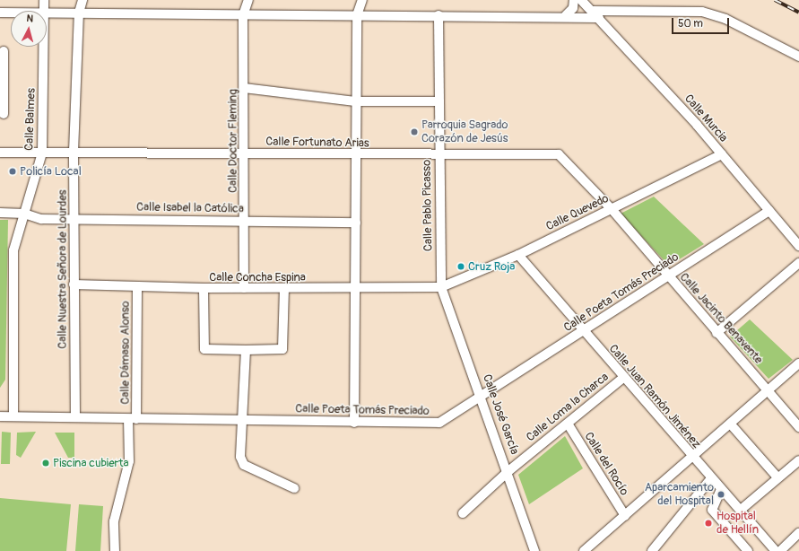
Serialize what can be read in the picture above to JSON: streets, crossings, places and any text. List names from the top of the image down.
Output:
{
  "streets": {
    "street": [
      "Calle Murcia",
      "Calle Balmes",
      "Calle Doctor Fleming",
      "Calle Fortunato Arias",
      "Calle Pablo Picasso",
      "Calle Isabel la Católica",
      "Calle Quevedo",
      "Calle Nuestra Señora de Lourdes",
      "Calle Concha Espina",
      "Calle Poeta Tomás Preciado",
      "Calle Jacinto Benavente",
      "Calle Dámaso Alonso",
      "Calle Juan Ramón Jiménez",
      "Calle Loma la Charca",
      "Calle José García",
      "Calle del Rocío"
    ]
  },
  "crossings": [
    ["Calle Murcia", "Calle Quevedo"],
    ["Calle Murcia", "Calle Poeta Tomás Preciado"],
    ["Calle Balmes", "Calle Fortunato Arias"],
    ["Calle Balmes", "Calle Isabel la Católica"],
    ["Calle Balmes", "Calle Poeta Tomás Preciado"],
    ["Calle Doctor Fleming", "Calle Fortunato Arias"],
    ["Calle Doctor Fleming", "Calle Isabel la Católica"],
    ["Calle Doctor Fleming", "Calle Concha Espina"],
    ["Calle Fortunato Arias", "Calle Pablo Picasso"],
    ["Calle Fortunato Arias", "Calle Quevedo"],
    ["Calle Fortunato Arias", "Calle Nuestra Señora de Lourdes"],
    ["Calle Fortunato Arias", "Calle Jacinto Benavente"],
    ["Calle Pablo Picasso", "Calle Quevedo"],
    ["Calle Pablo Picasso", "Calle Concha Espina"],
    ["Calle Pablo Picasso", "Calle José García"],
    ["Calle Isabel la Católica", "Calle Nuestra Señora de Lourdes"],
    ["Calle Quevedo", "Calle Concha Espina"],
    ["Calle Quevedo", "Calle Jacinto Benavente"],
    ["Calle Quevedo", "Calle Juan Ramón Jiménez"],
    ["Calle Quevedo", "Calle José García"],
    ["Calle Nuestra Señora de Lourdes", "Calle Concha Espina"],
    ["Calle Nuestra Señora de Lourdes", "Calle Poeta Tomás Preciado"],
    ["Calle Concha Espina", "Calle Dámaso Alonso"],
    ["Calle Concha Espina", "Calle José García"],
    ["Calle Poeta Tomás Preciado", "Calle Jacinto Benavente"],
    ["Calle Poeta Tomás Preciado", "Calle Dámaso Alonso"],
    ["Calle Poeta Tomás Preciado", "Calle Juan Ramón Jiménez"],
    ["Calle Poeta Tomás Preciado", "Calle José García"],
    ["Calle Juan Ramón Jiménez", "Calle Loma la Charca"],
    ["Calle Loma la Charca", "Calle José García"],
    ["Calle Loma la Charca", "Calle del Rocío"]
  ],
  "places": [
    "Parroquia Sagrado Corazón de Jesús",
    "Policía Local",
    "Cruz Roja",
    "Piscina cubierta",
    "Aparcamiento del Hospital",
    "Hospital de Hellín"
  ],
  "scale_bar": "50 m",
  "north": "top"
}
